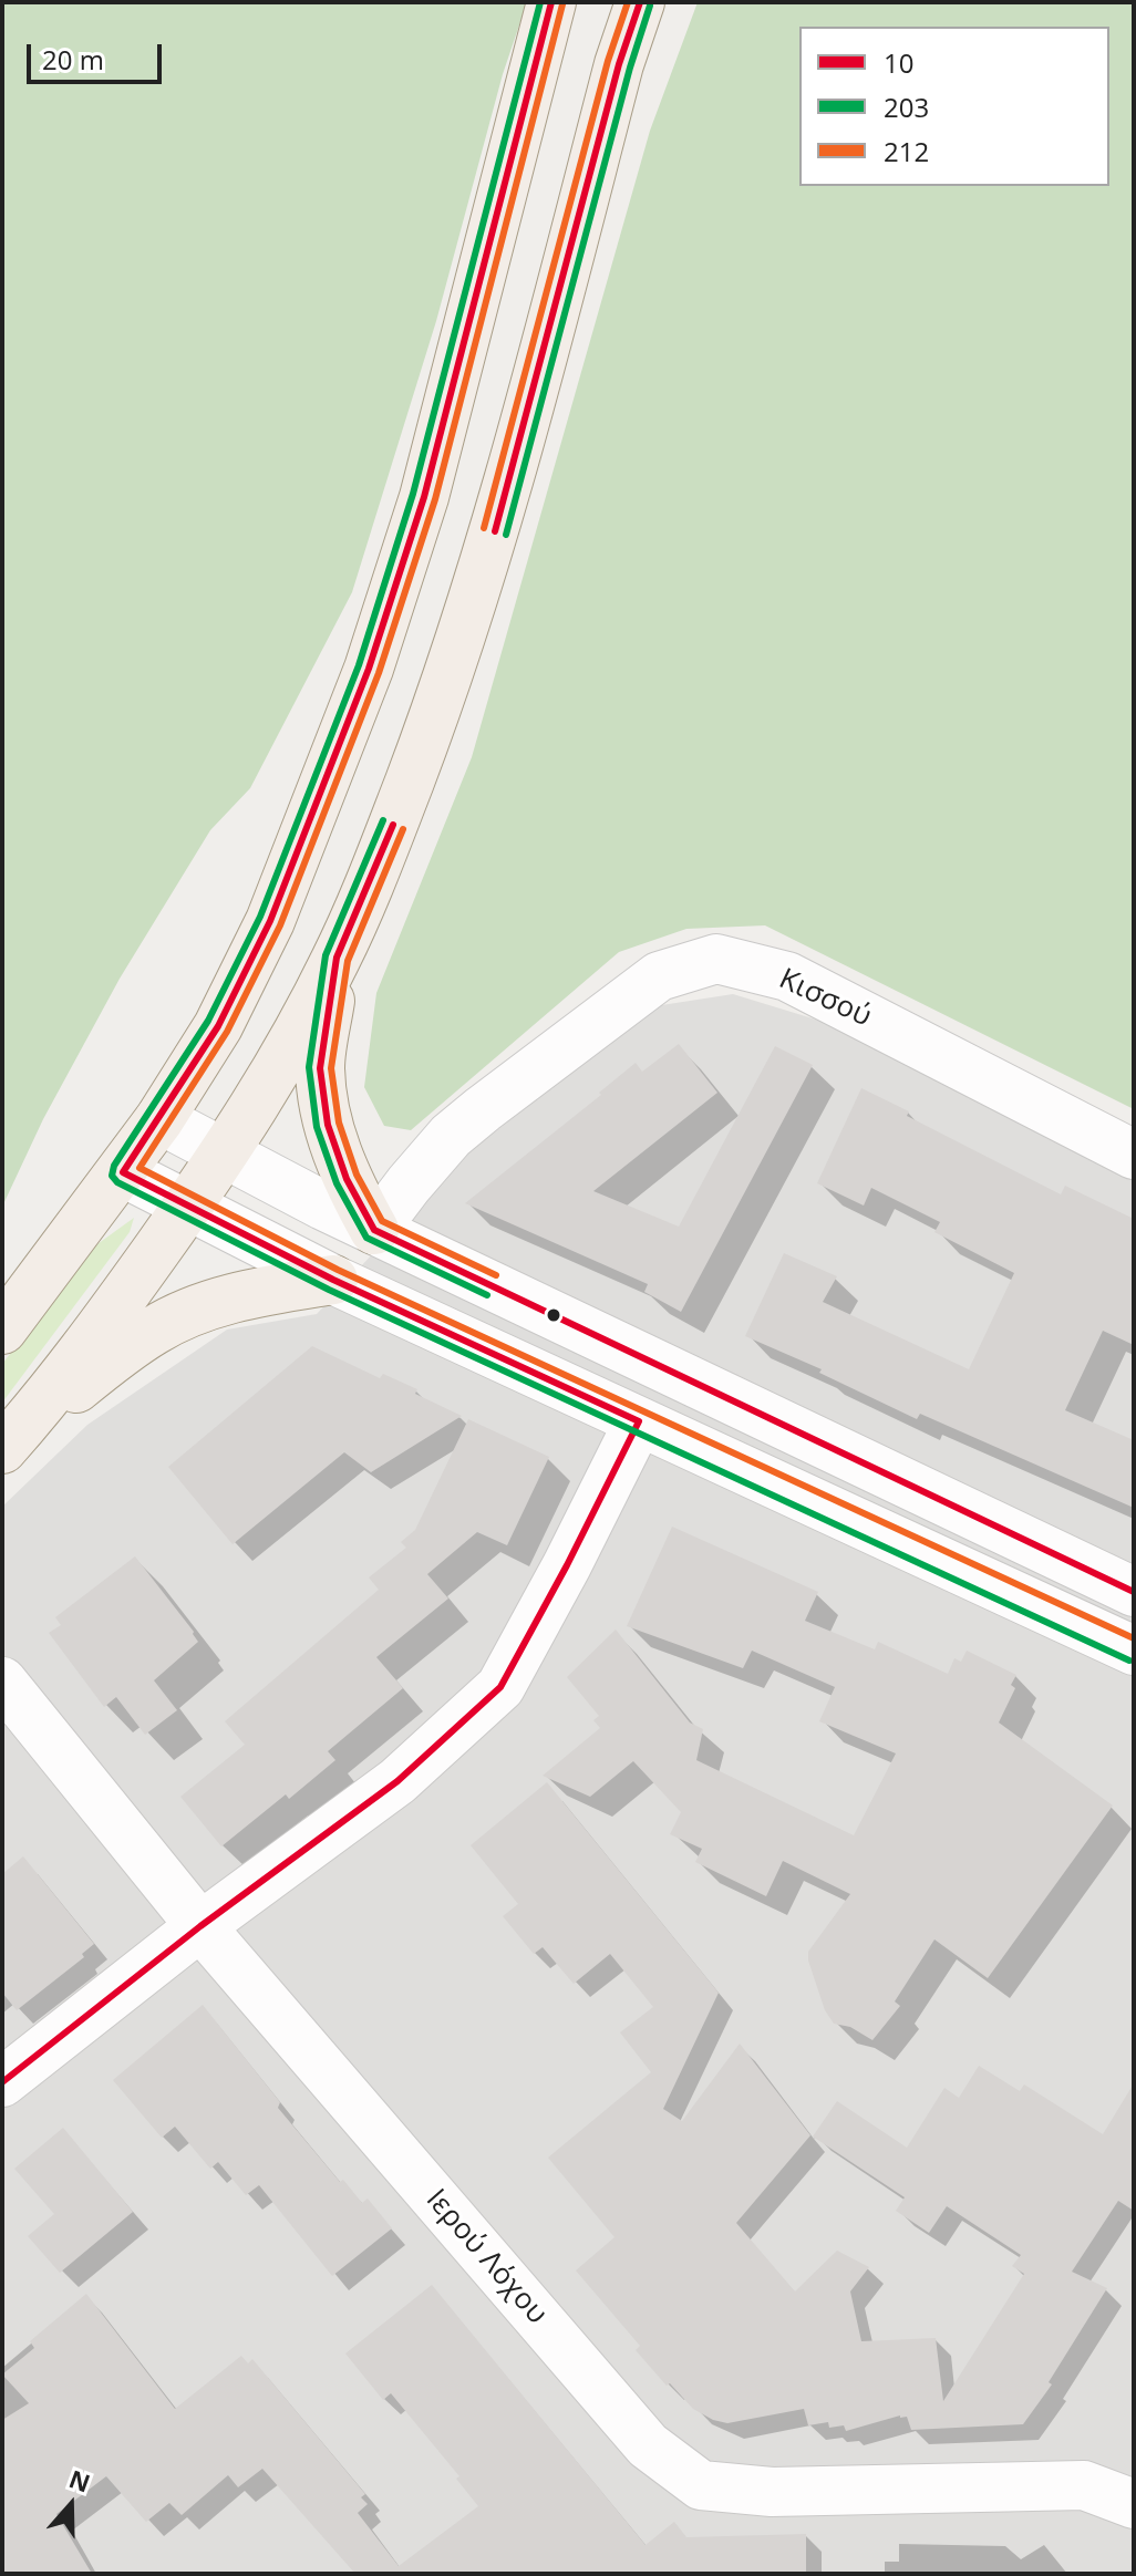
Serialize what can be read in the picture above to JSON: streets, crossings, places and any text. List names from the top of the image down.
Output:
{
  "streets": {
    "street": ["Κισσού", "Ιερού Λόχου"]
  },
  "lines": ["transit line 10", "transit line 203", "transit line 212"],
  "legend": ["10", "203", "212"],
  "scale_bar": "20 m",
  "north": "top"
}
